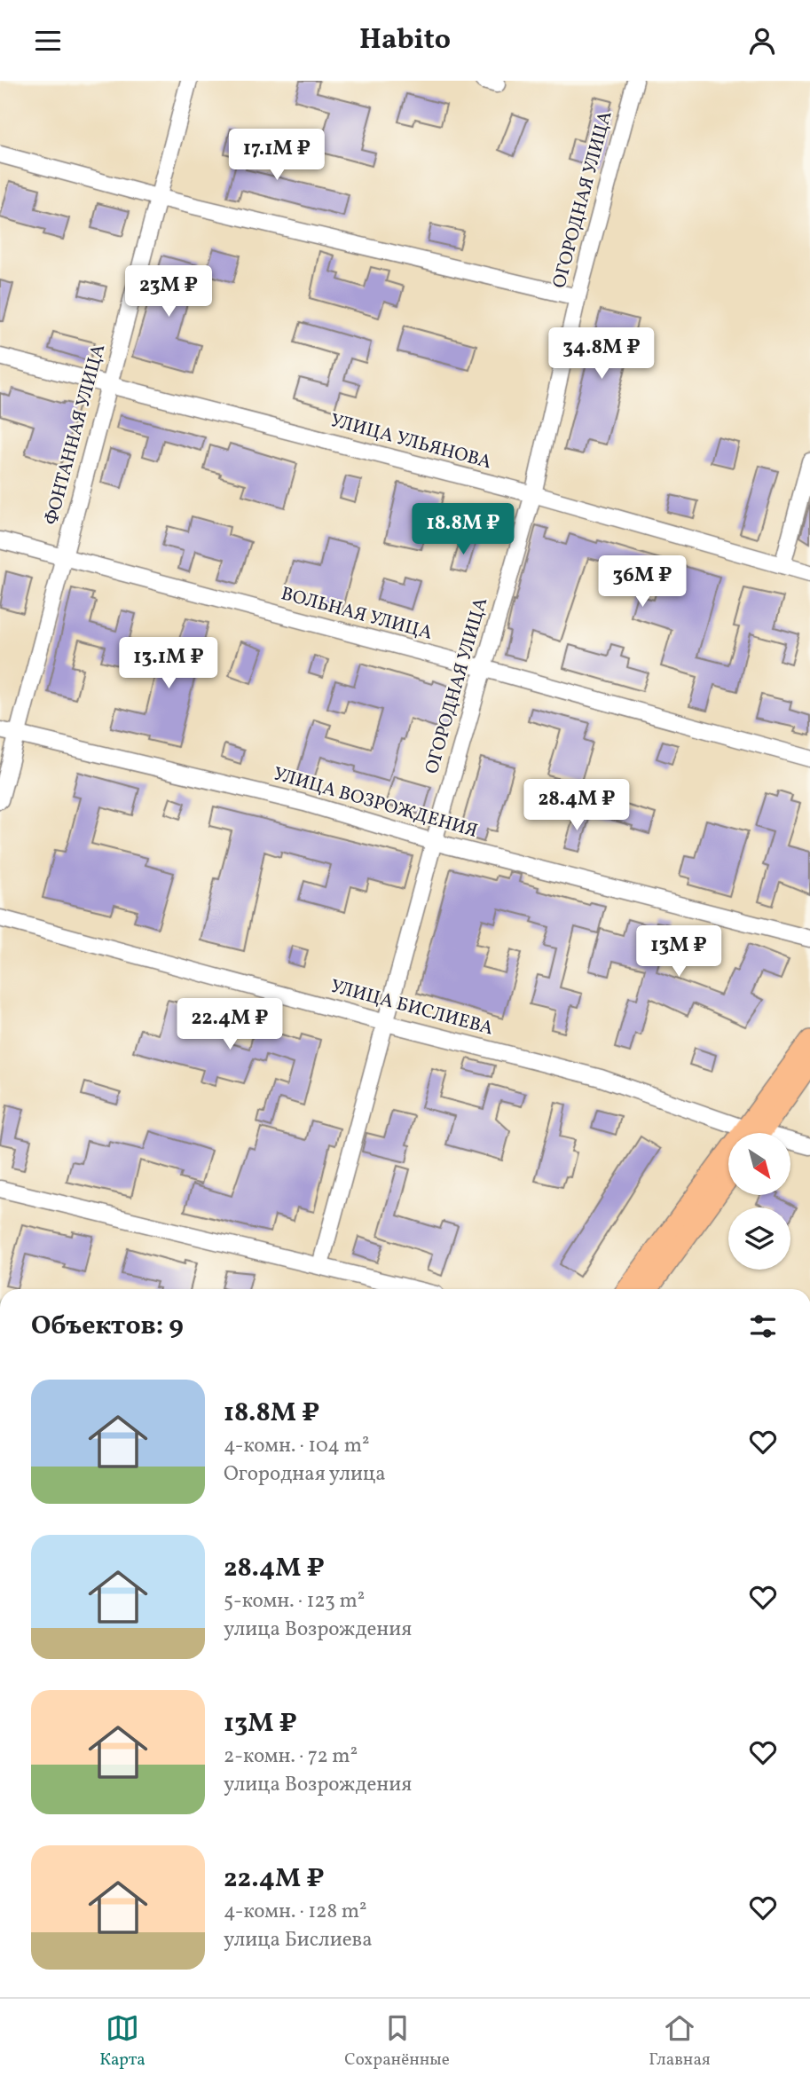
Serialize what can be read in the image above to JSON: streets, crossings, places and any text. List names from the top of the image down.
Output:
{
  "streets": {
    "street": [
      "ОГОРОДНАЯ УЛИЦА",
      "ФОНТАННАЯ УЛИЦА",
      "УЛИЦА УЛЬЯНОВА",
      "ВОЛЬНАЯ УЛИЦА",
      "УЛИЦА ВОЗРОЖДЕНИЯ",
      "УЛИЦА БИСЛИЕВА"
    ]
  },
  "crossings": [
    ["ОГОРОДНАЯ УЛИЦА", "УЛИЦА УЛЬЯНОВА"],
    ["ОГОРОДНАЯ УЛИЦА", "ВОЛЬНАЯ УЛИЦА"],
    ["ОГОРОДНАЯ УЛИЦА", "УЛИЦА ВОЗРОЖДЕНИЯ"],
    ["ОГОРОДНАЯ УЛИЦА", "УЛИЦА БИСЛИЕВА"],
    ["ФОНТАННАЯ УЛИЦА", "УЛИЦА УЛЬЯНОВА"],
    ["ФОНТАННАЯ УЛИЦА", "ВОЛЬНАЯ УЛИЦА"],
    ["ФОНТАННАЯ УЛИЦА", "УЛИЦА ВОЗРОЖДЕНИЯ"]
  ],
  "north": "bottom right",
  "page": {
    "header": "Habito",
    "price": [
      "17.1M ₽",
      "23M ₽",
      "34.8M ₽",
      "18.8M ₽",
      "36M ₽",
      "13.1M ₽",
      "28.4M ₽",
      "13M ₽",
      "22.4M ₽"
    ],
    "heading": "Объектов: 9",
    "list": [
      {
        "name": "18.8M ₽",
        "note": "4-комн. · 104 m² · Огородная улица"
      },
      {
        "name": "28.4M ₽",
        "note": "5-комн. · 123 m² · улица Возрождения"
      },
      {
        "name": "13M ₽",
        "note": "2-комн. · 72 m² · улица Возрождения"
      },
      {
        "name": "22.4M ₽",
        "note": "4-комн. · 128 m² · улица Бислиева"
      }
    ],
    "tabs": ["Карта", "Сохранённые", "Главная"]
  }
}
